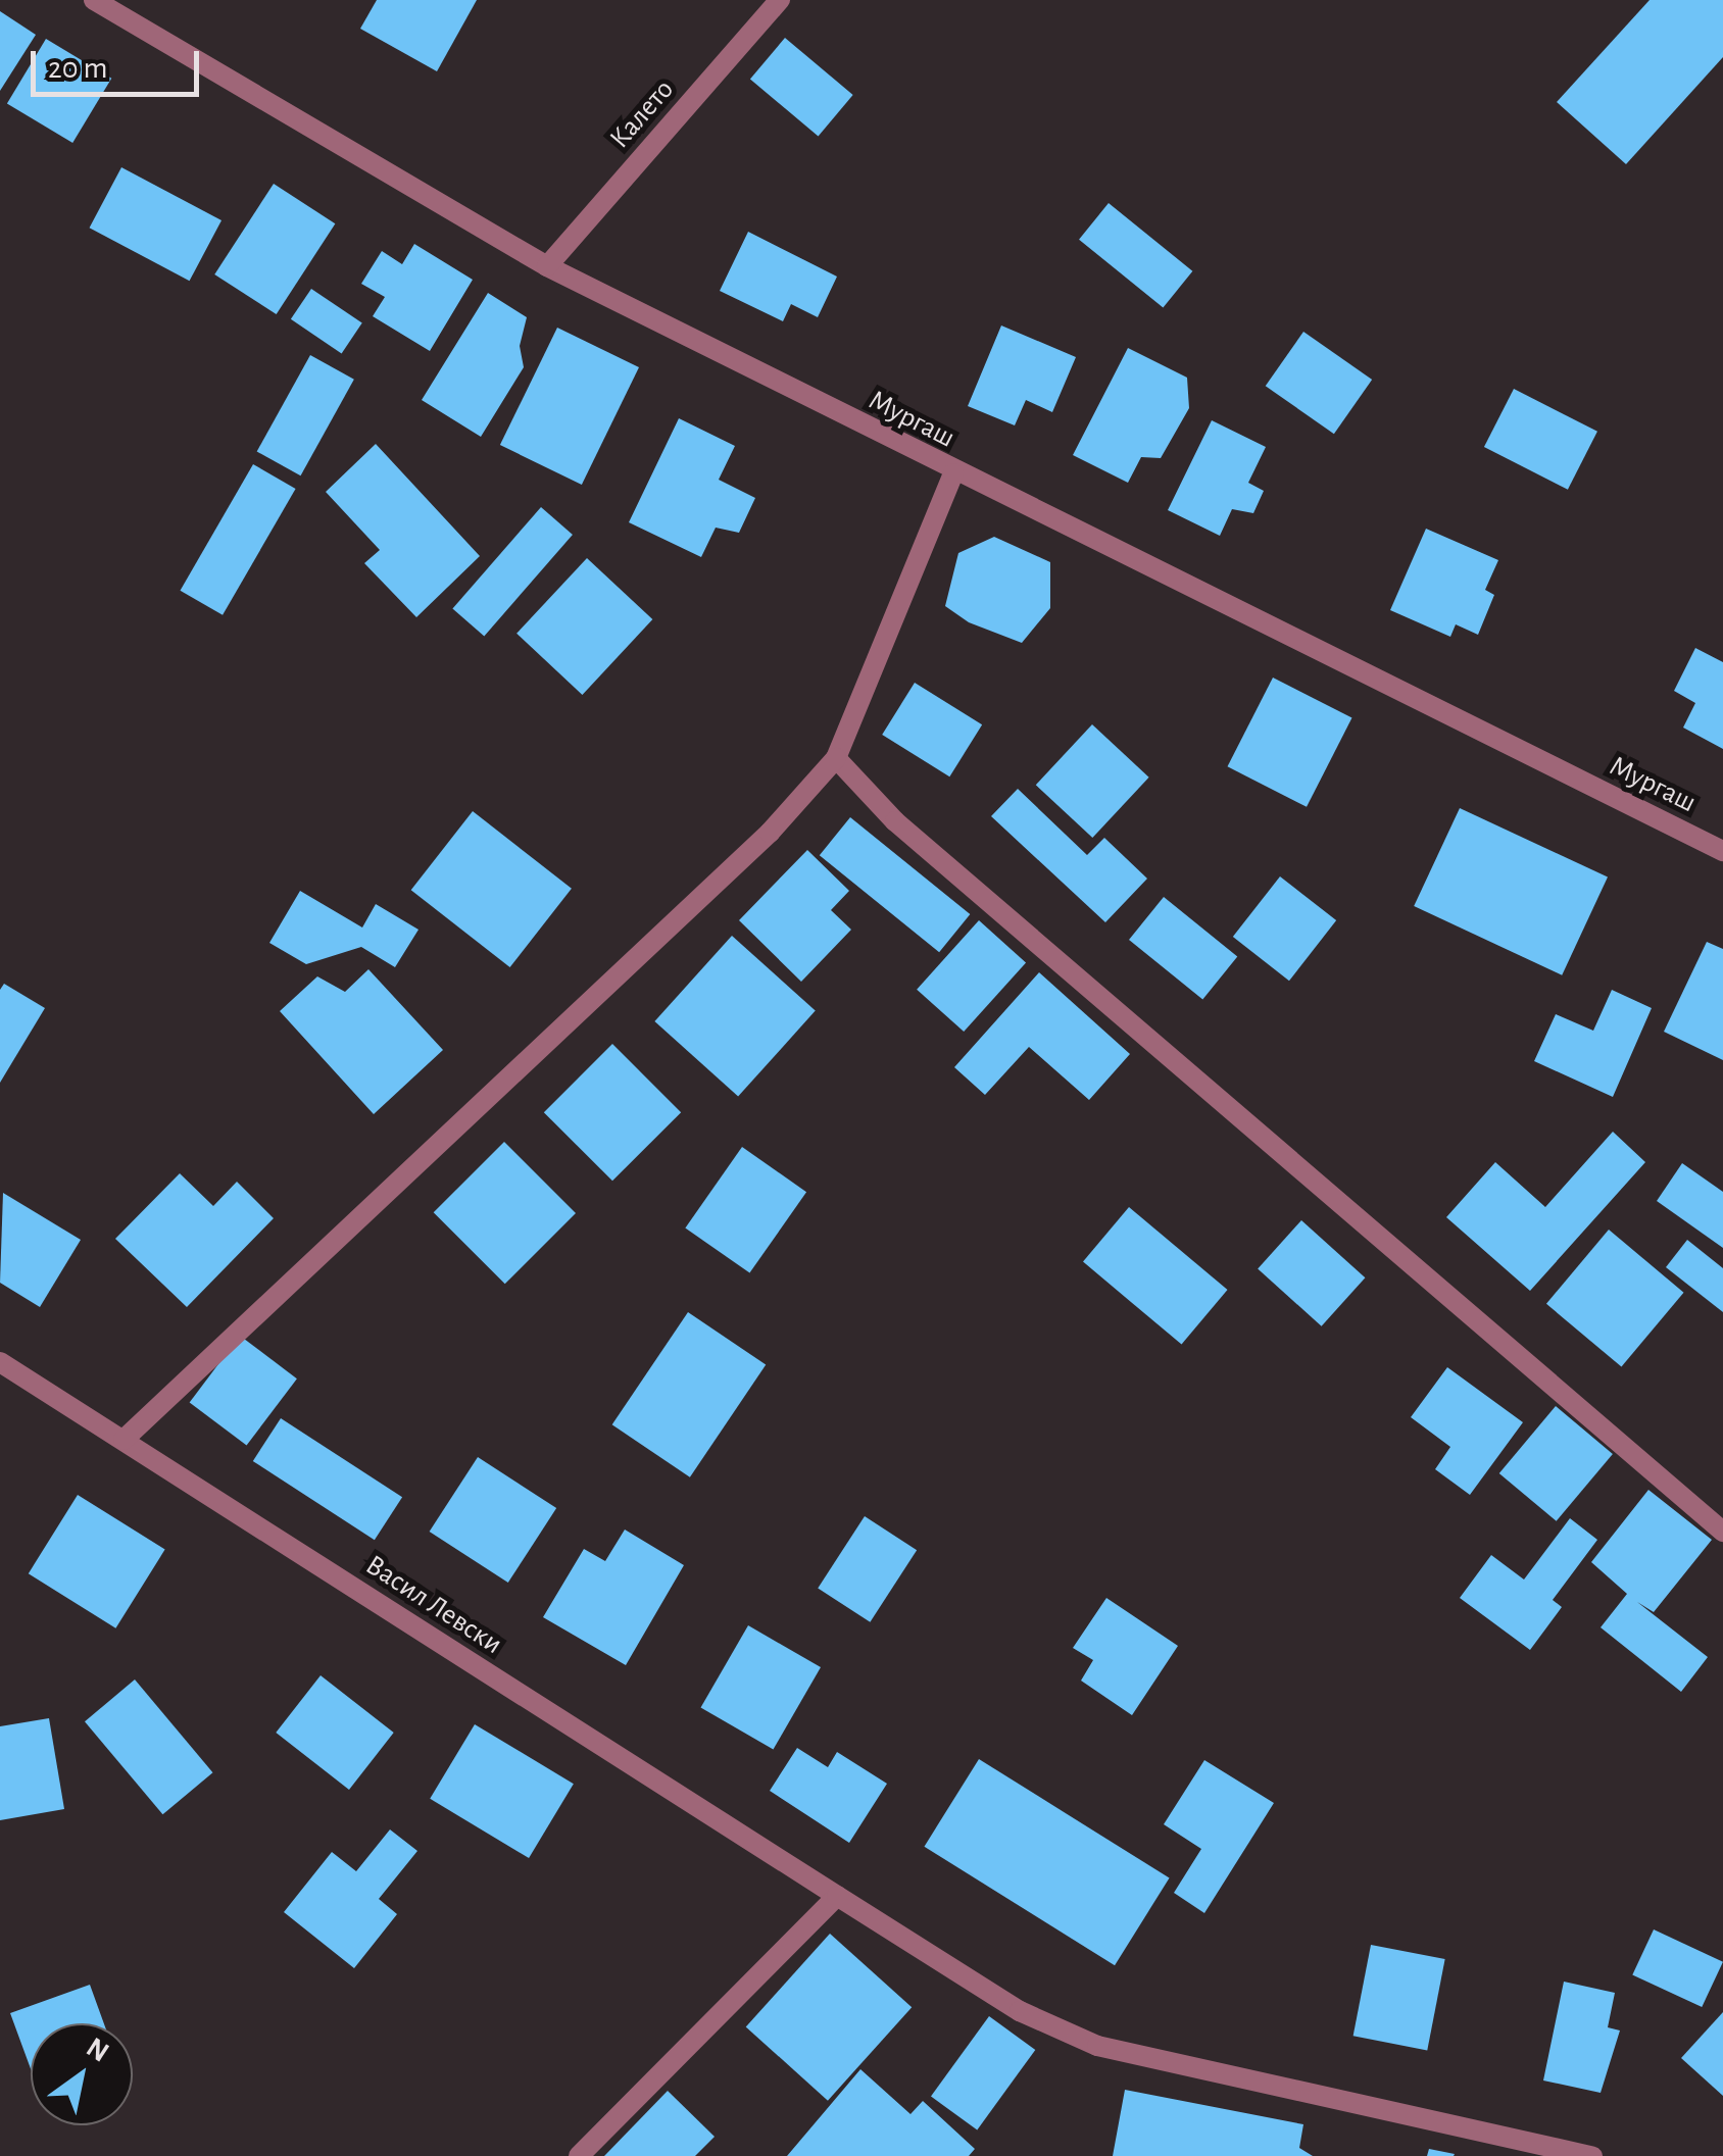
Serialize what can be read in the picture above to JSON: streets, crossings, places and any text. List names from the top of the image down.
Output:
{
  "streets": {
    "street": ["Калето", "Мургаш", "Васил Левски"]
  },
  "crossings": [
    ["Калето", "Мургаш"]
  ],
  "scale_bar": "20 m",
  "north": "top right"
}
